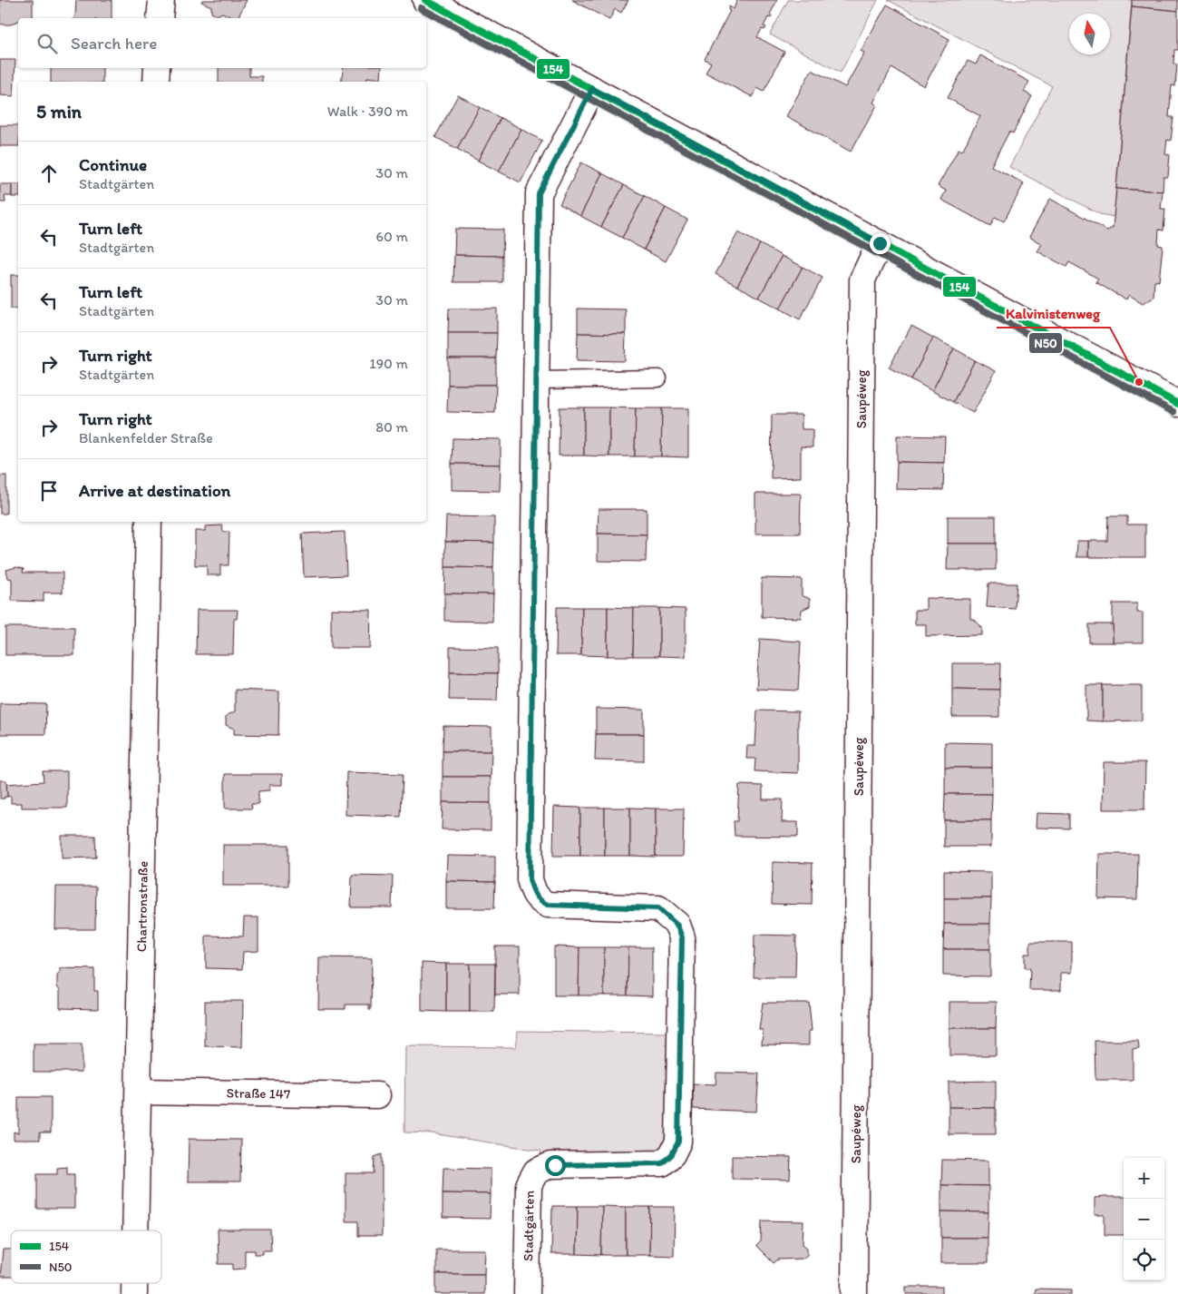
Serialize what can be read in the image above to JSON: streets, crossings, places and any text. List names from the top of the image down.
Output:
{
  "streets": {
    "street": [
      "Saupéweg",
      "Chartronstraße",
      "Straße 147",
      "Stadtgärten"
    ]
  },
  "crossings": [
    ["Chartronstraße", "Straße 147"]
  ],
  "places": ["Kalvinistenweg"],
  "lines": ["transit line 154", "transit line N50"],
  "legend": ["154", "N50"],
  "north": "top",
  "page": {
    "search": "Search here",
    "heading": ["5 min", "Walk · 390 m"],
    "list": [
      ["Continue", "Stadtgärten", "30 m"],
      ["Turn left", "Stadtgärten", "60 m"],
      ["Turn left", "Stadtgärten", "30 m"],
      ["Turn right", "Stadtgärten", "190 m"],
      ["Turn right", "Blankenfelder Straße", "80 m"],
      "Arrive at destination"
    ],
    "map_buttons": ["+", "−"]
  }
}
